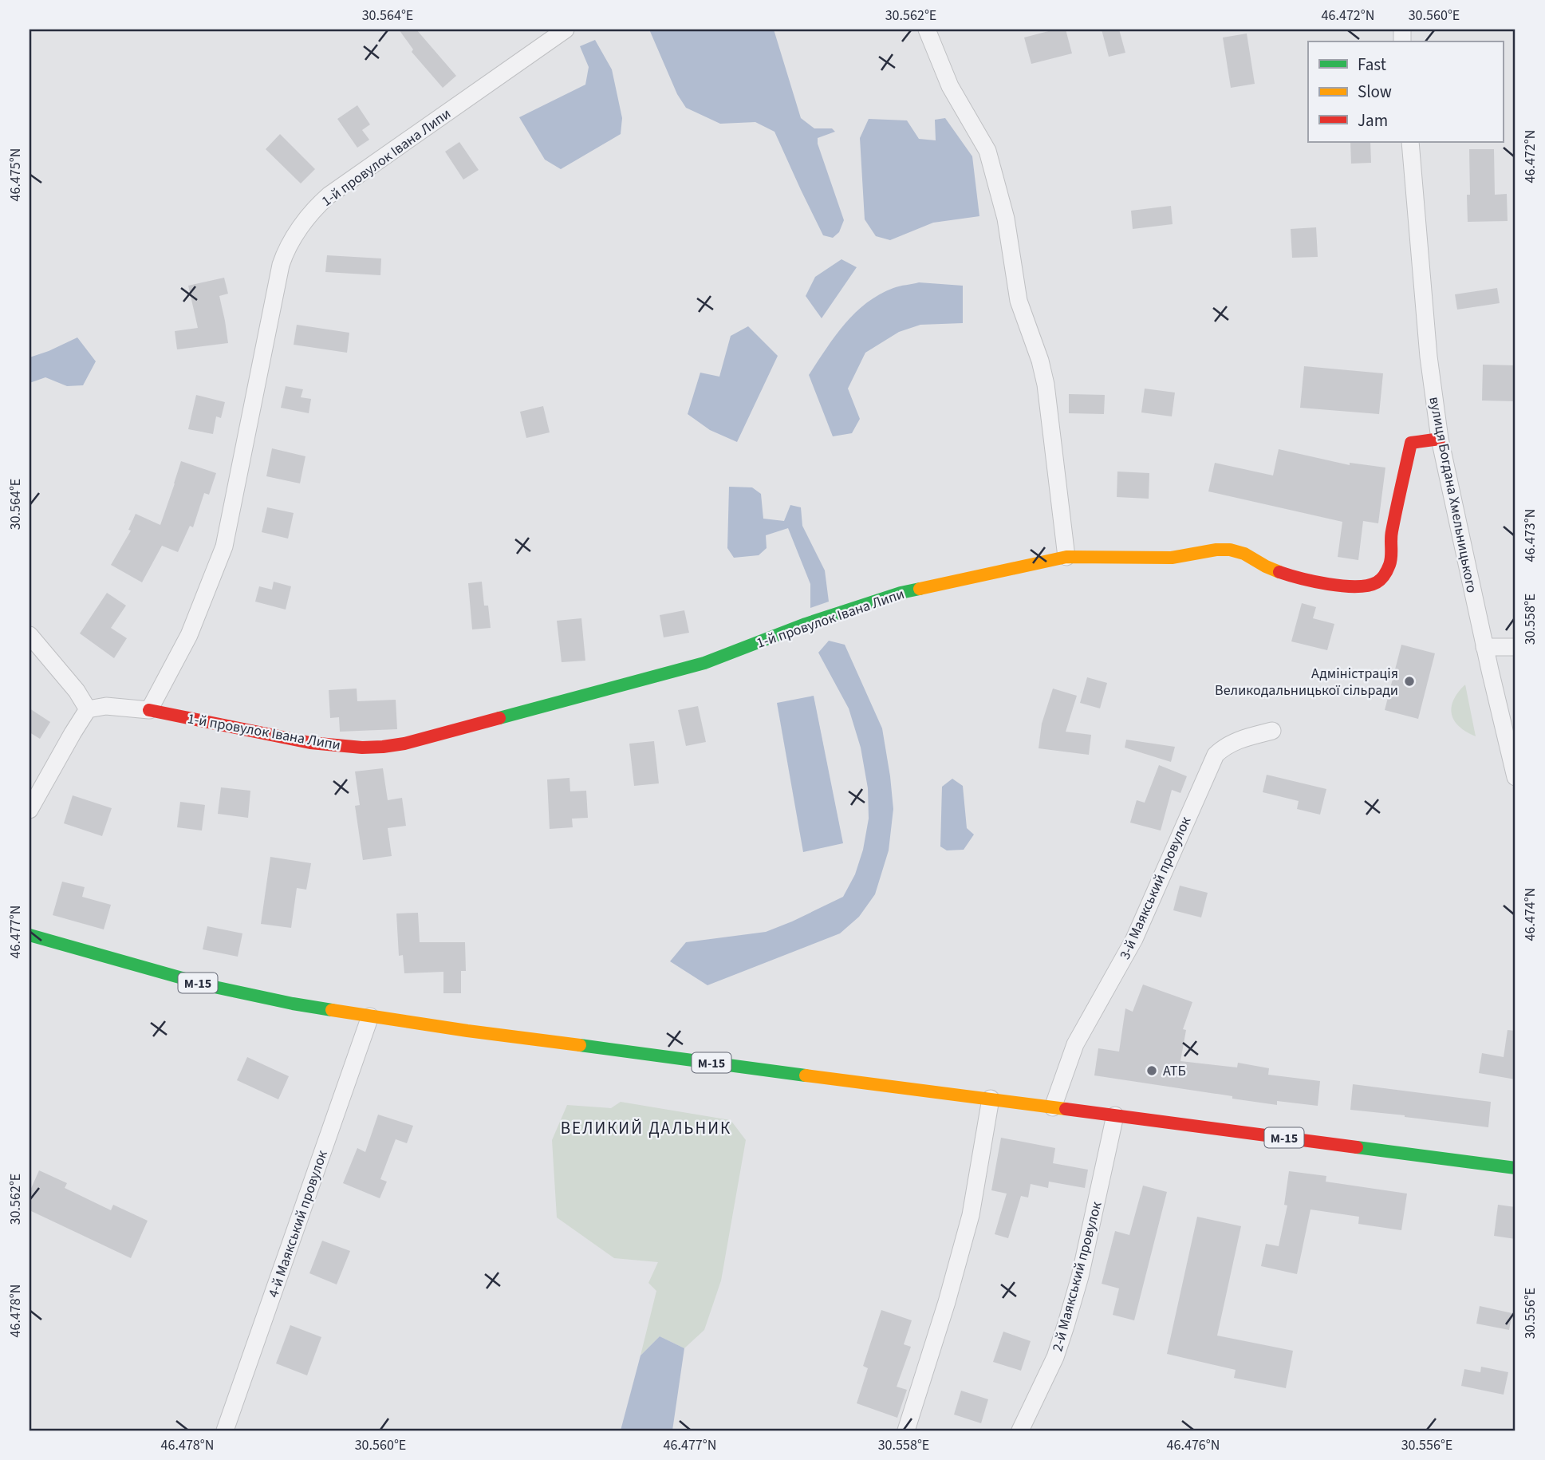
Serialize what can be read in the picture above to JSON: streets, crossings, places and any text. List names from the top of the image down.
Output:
{
  "streets": {
    "main road": ["1-й провулок Івана Липи", "М-15"],
    "street": [
      "вулиця Богдана Хмельницького",
      "3-й Маякський провулок",
      "4-й Маякський провулок",
      "2-й Маякський провулок"
    ]
  },
  "crossings": [
    ["1-й провулок Івана Липи", "вулиця Богдана Хмельницького"],
    ["3-й Маякський провулок", "М-15"],
    ["М-15", "4-й Маякський провулок"],
    ["М-15", "2-й Маякський провулок"]
  ],
  "districts": ["ВЕЛИКИЙ ДАЛЬНИК"],
  "places": ["Адміністрація Великодальницької сільради", "АТБ"],
  "legend": ["Fast", "Slow", "Jam"],
  "coordinates": [
    "30.564°E",
    "30.562°E",
    "46.472°N",
    "30.560°E",
    "46.475°N",
    "46.473°N",
    "30.558°E",
    "46.474°N",
    "46.477°N",
    "46.478°N",
    "30.556°E",
    "46.476°N"
  ]
}
